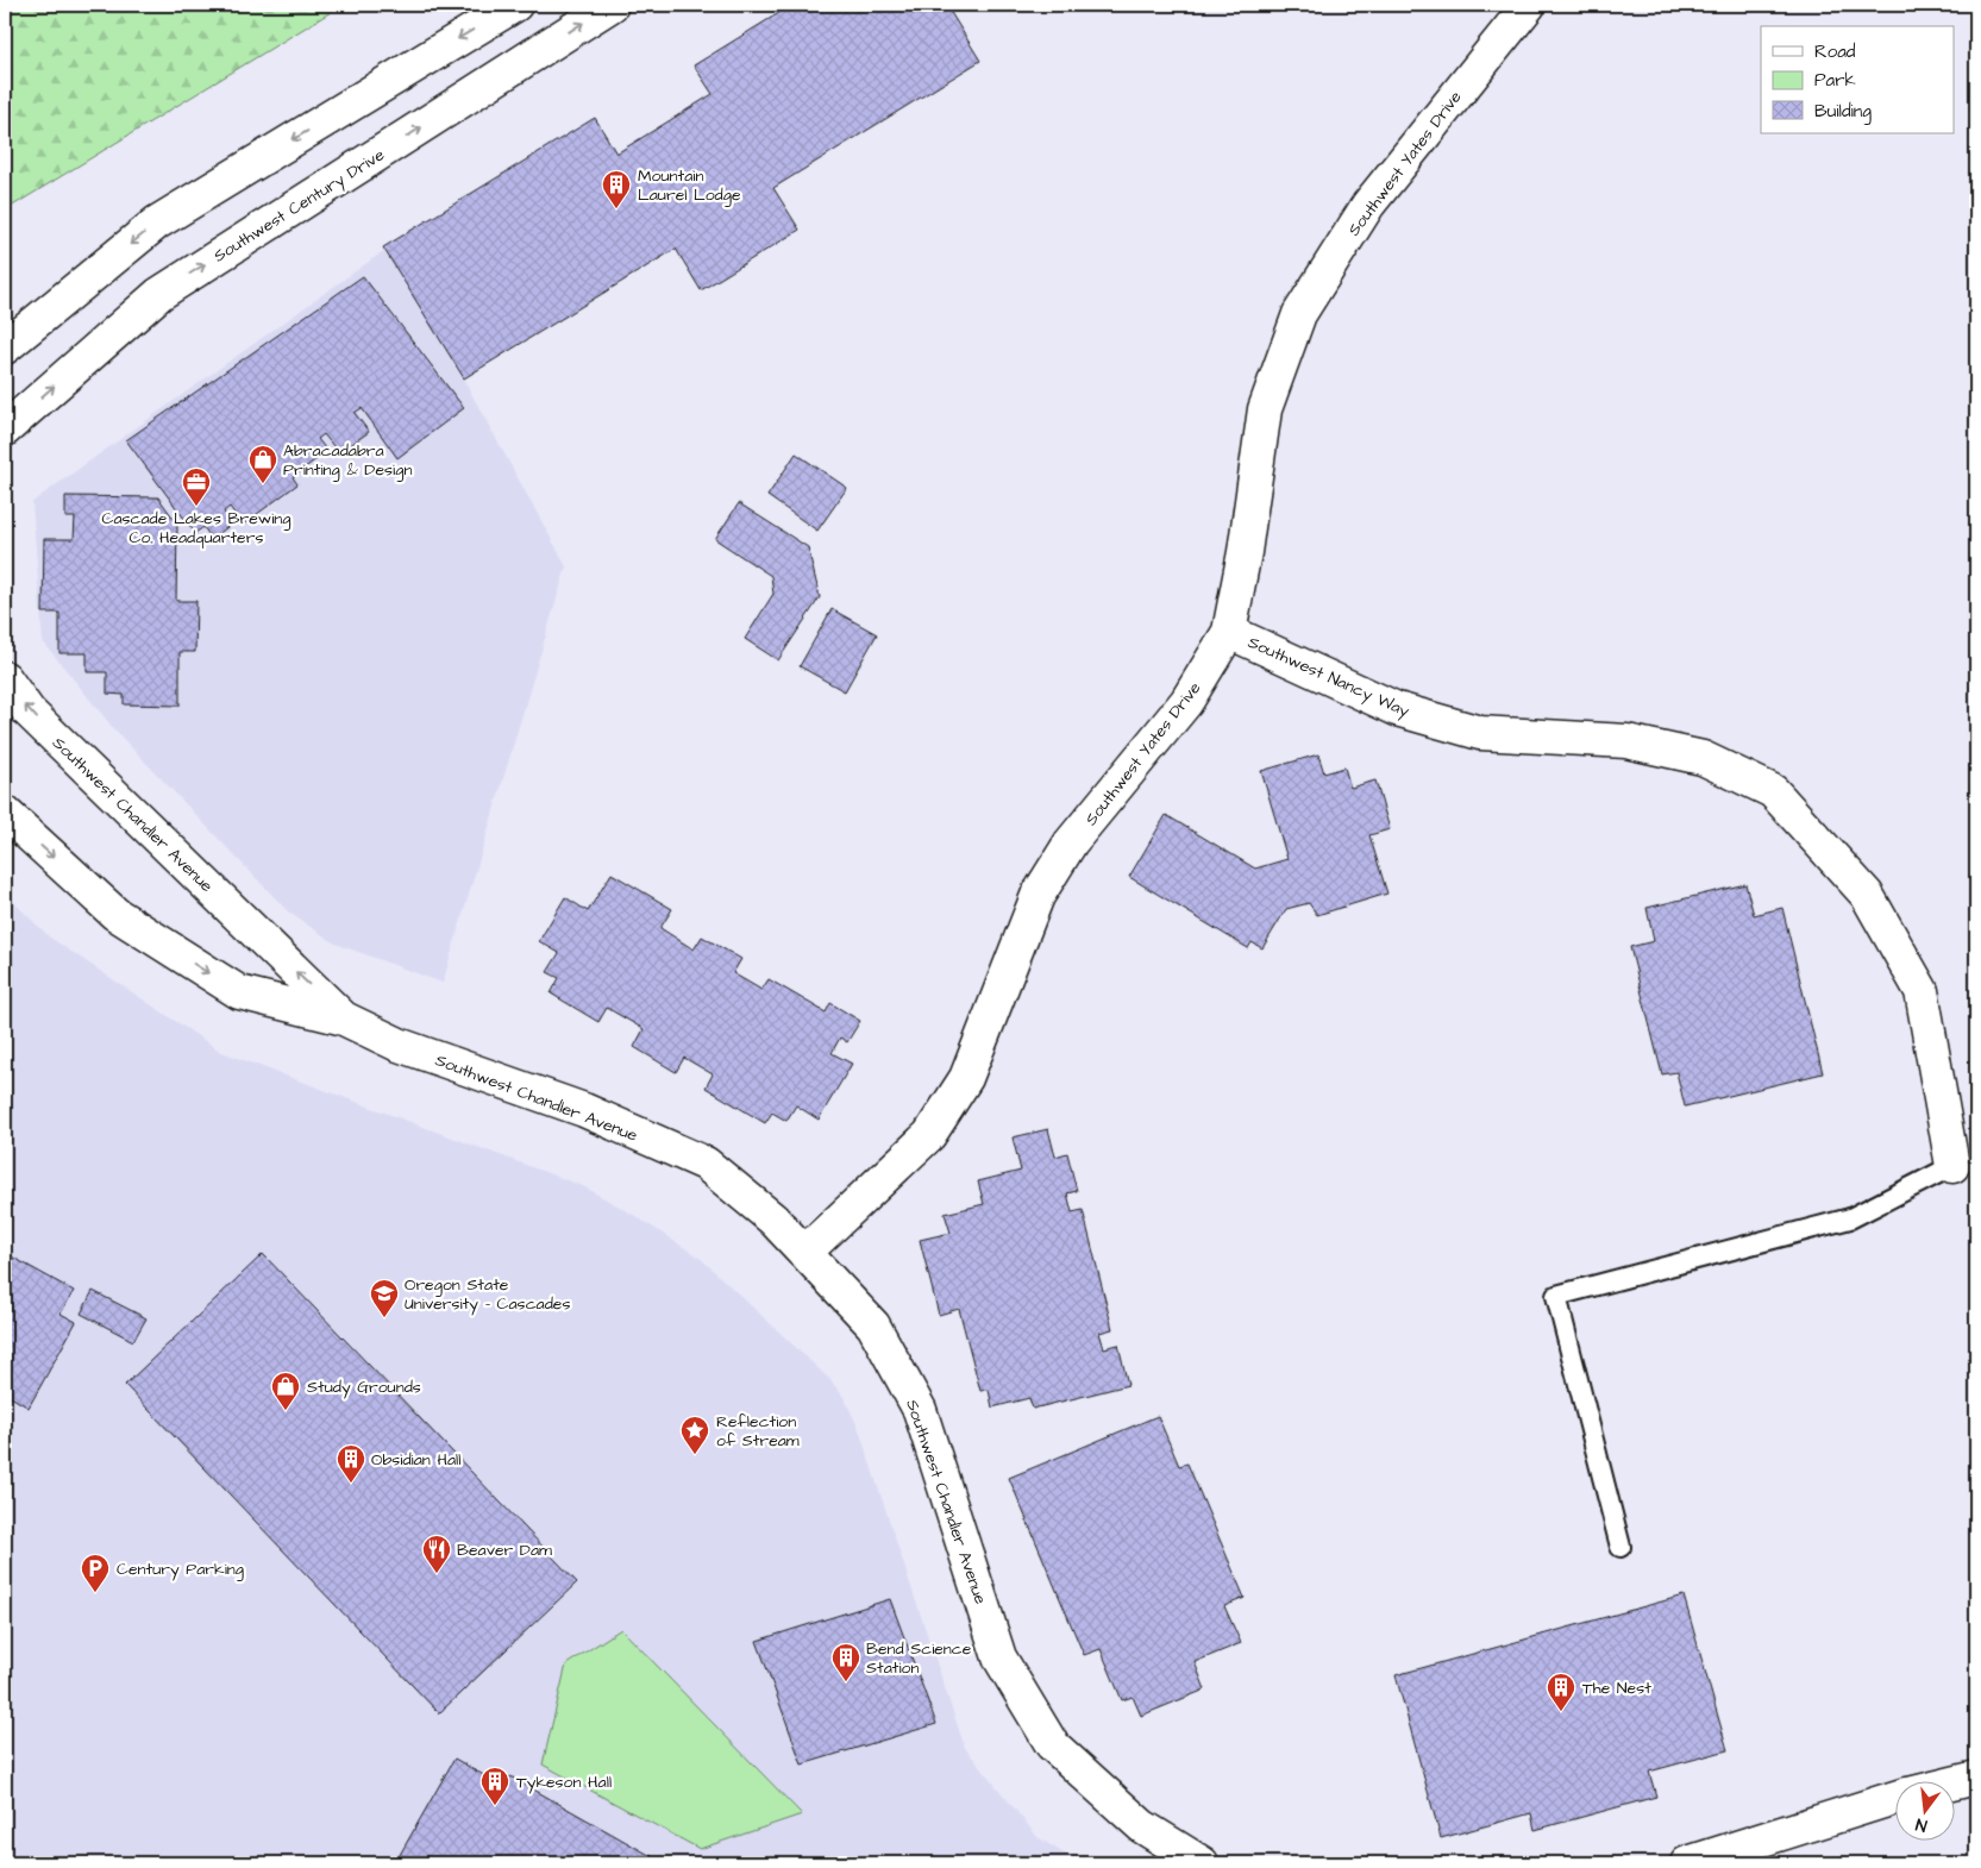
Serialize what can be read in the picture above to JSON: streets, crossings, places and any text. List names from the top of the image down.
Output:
{
  "streets": {
    "street": [
      "Southwest Yates Drive",
      "Southwest Century Drive",
      "Southwest Nancy Way",
      "Southwest Chandler Avenue"
    ]
  },
  "crossings": [
    ["Southwest Yates Drive", "Southwest Nancy Way"],
    ["Southwest Yates Drive", "Southwest Chandler Avenue"]
  ],
  "places": {
    "building": [
      "Mountain Laurel Lodge",
      "Obsidian Hall",
      "Bend Science Station",
      "The Nest",
      "Tykeson Hall"
    ],
    "shop": ["Abracadabra Printing & Design", "Study Grounds"],
    "office": ["Cascade Lakes Brewing Co. Headquarters"],
    "school or university": ["Oregon State University - Cascades"],
    "place": ["Reflection of Stream"],
    "restaurant": ["Beaver Dam"],
    "parking": ["Century Parking"]
  },
  "legend": ["Road", "Park", "Building"],
  "north": "bottom"
}
